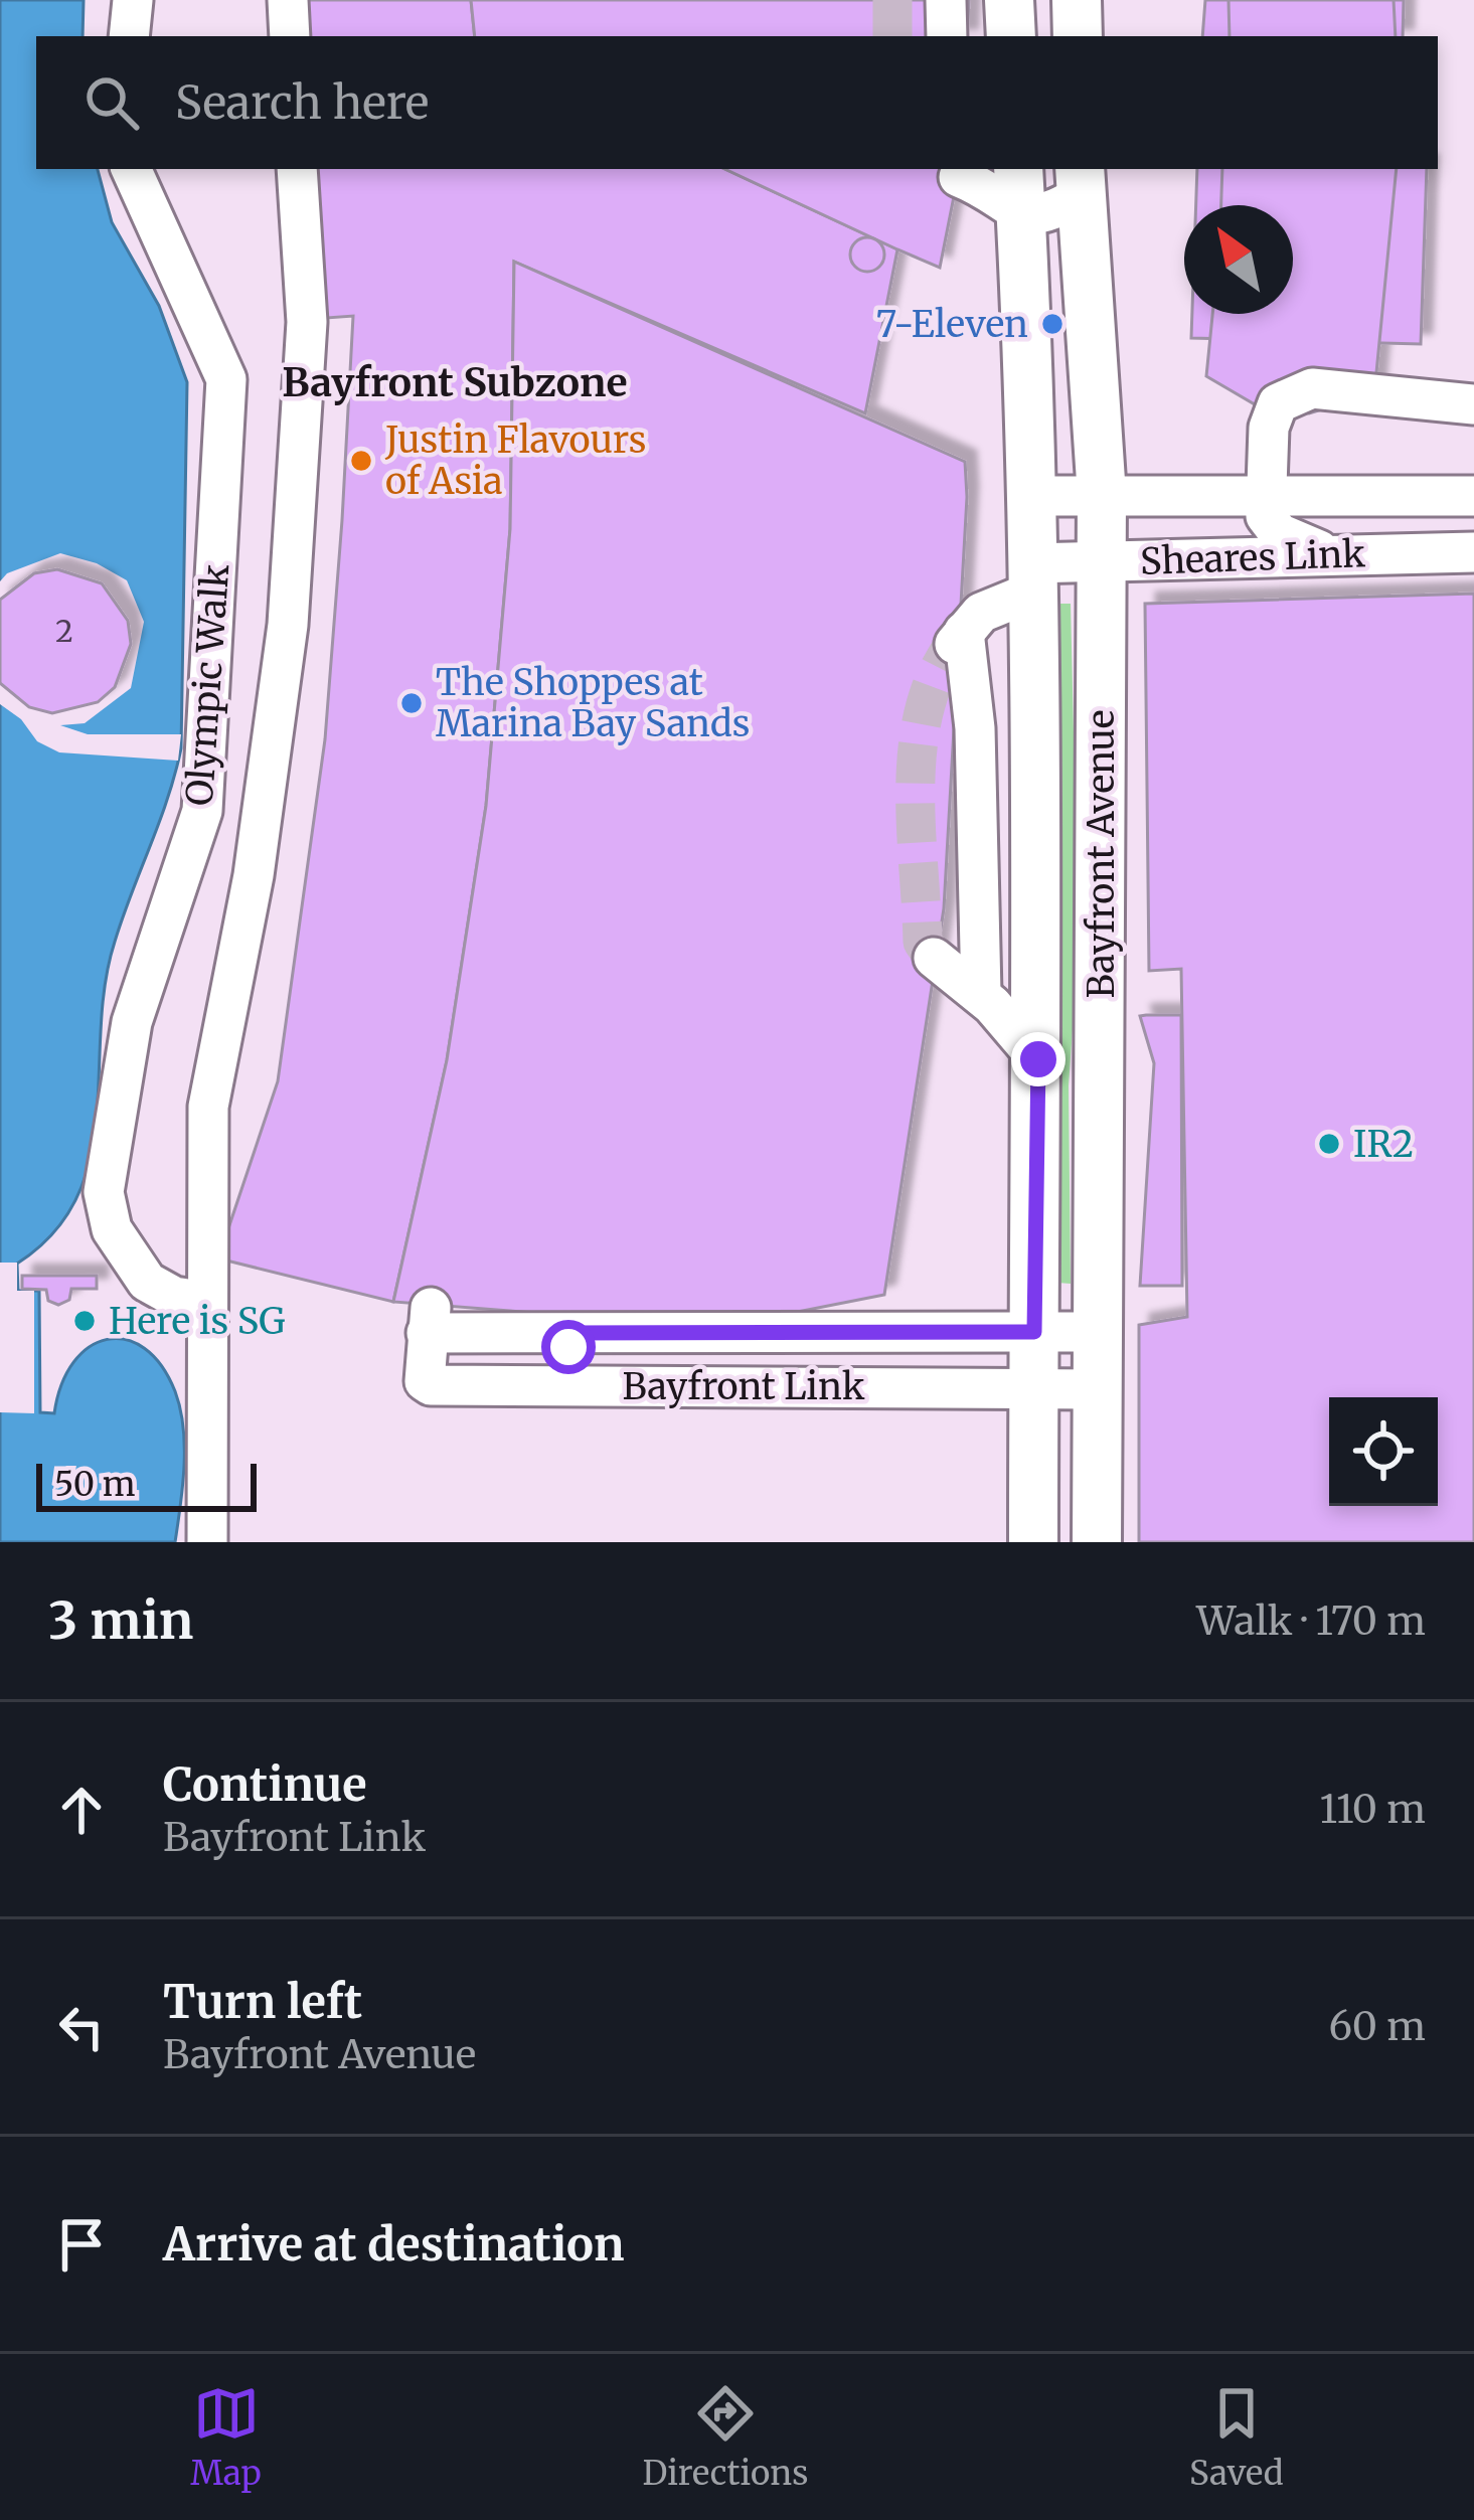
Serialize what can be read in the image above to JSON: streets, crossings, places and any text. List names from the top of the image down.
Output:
{
  "streets": {
    "main road": ["Bayfront Avenue"],
    "street": ["Sheares Link", "Olympic Walk", "Bayfront Link"]
  },
  "crossings": [
    ["Sheares Link", "Bayfront Avenue"],
    ["Bayfront Avenue", "Bayfront Link"]
  ],
  "districts": ["Bayfront Subzone"],
  "places": [
    "7-Eleven",
    "Justin Flavours of Asia",
    "The Shoppes at Marina Bay Sands",
    "IR2",
    "Here is SG"
  ],
  "house_numbers": ["2"],
  "scale_bar": "50 m",
  "north": "top left",
  "page": {
    "search": "Search here",
    "scale": "50 m",
    "heading": ["3 min", "Walk · 170 m"],
    "list": [
      ["Continue", "Bayfront Link", "110 m"],
      ["Turn left", "Bayfront Avenue", "60 m"],
      "Arrive at destination"
    ],
    "nav": ["Map", "Directions", "Saved"]
  }
}
